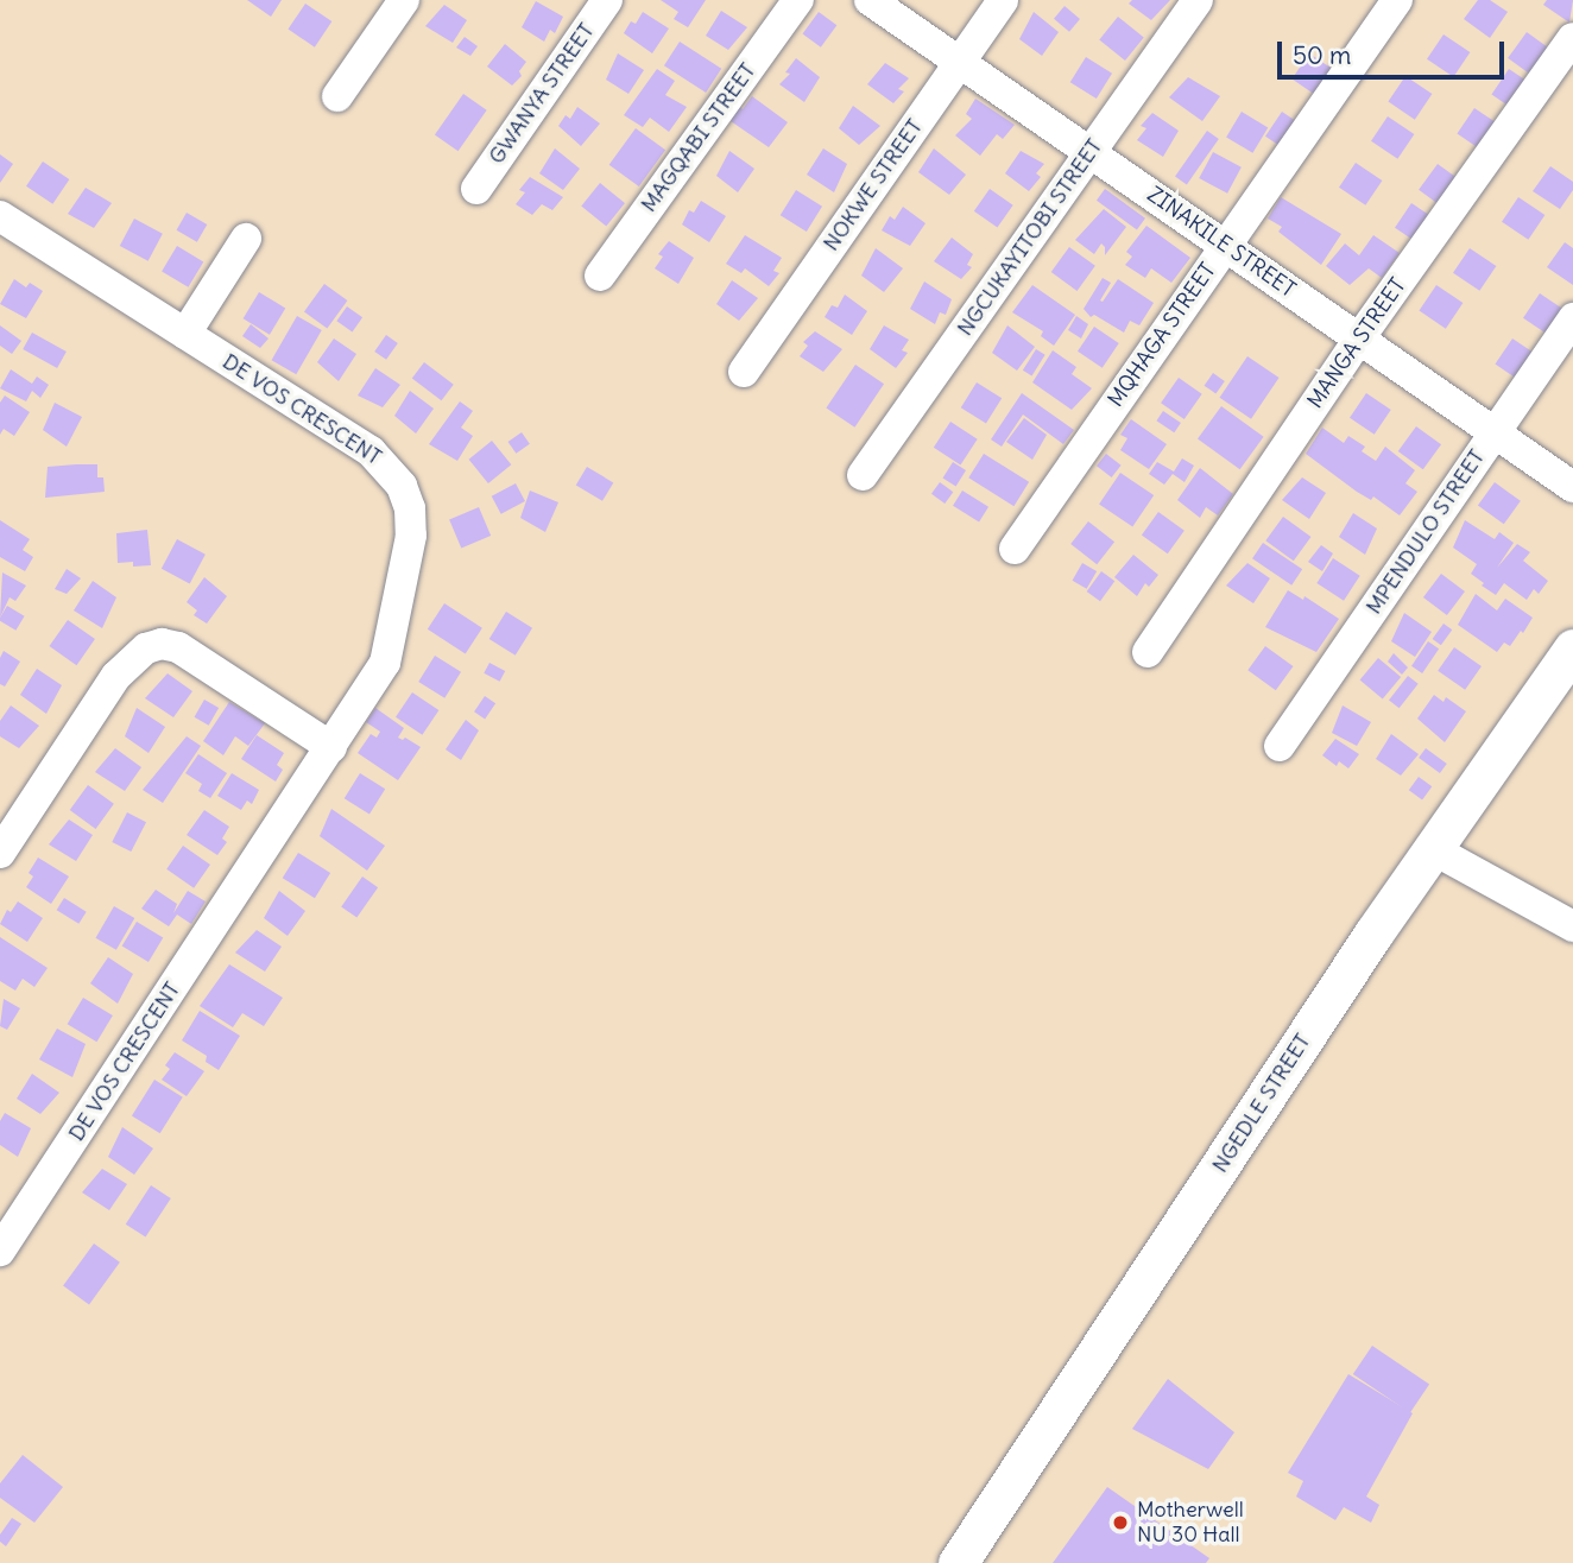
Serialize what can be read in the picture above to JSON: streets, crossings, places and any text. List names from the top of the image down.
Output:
{
  "streets": {
    "street": [
      "GWANYA STREET",
      "MAGQABI STREET",
      "NOKWE STREET",
      "NGCUKAYITOBI STREET",
      "ZINAKILE STREET",
      "MQHAGA STREET",
      "MANGA STREET",
      "DE VOS CRESCENT",
      "MPENDULO STREET",
      "NGEDLE STREET"
    ]
  },
  "crossings": [
    ["NOKWE STREET", "ZINAKILE STREET"],
    ["NGCUKAYITOBI STREET", "ZINAKILE STREET"],
    ["ZINAKILE STREET", "MQHAGA STREET"],
    ["ZINAKILE STREET", "MANGA STREET"],
    ["ZINAKILE STREET", "MPENDULO STREET"]
  ],
  "places": ["Motherwell NU 30 Hall"],
  "scale_bar": "50 m"
}
